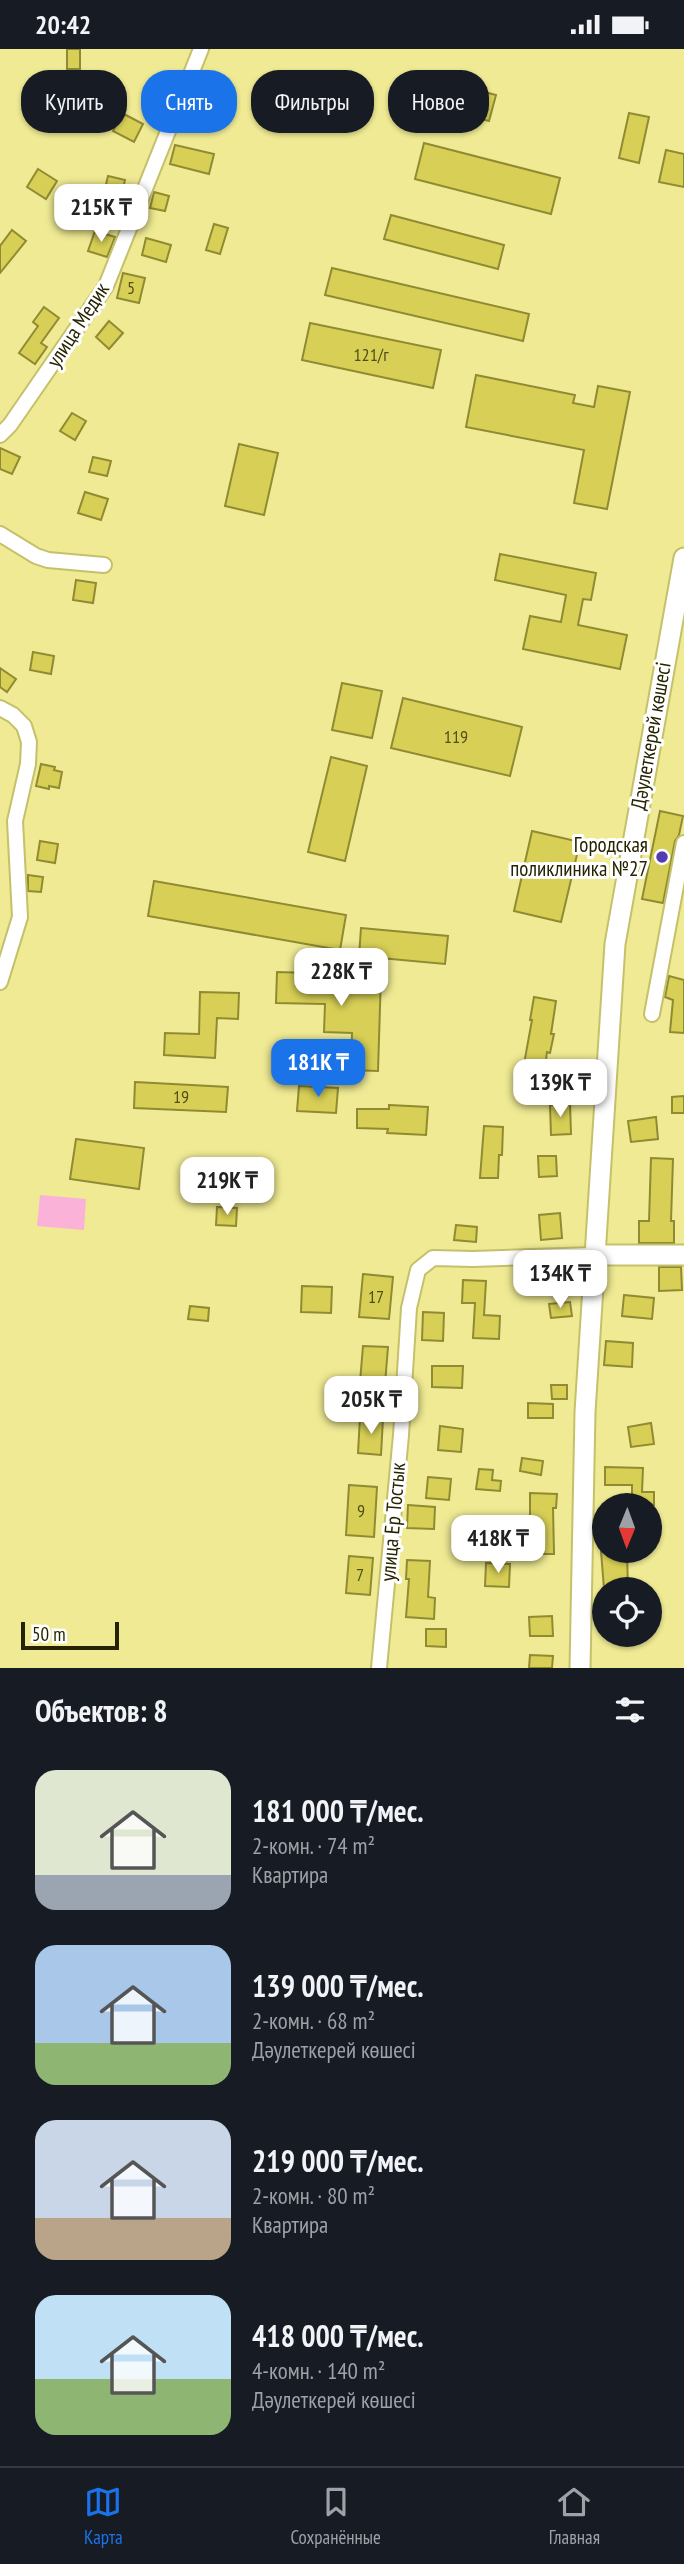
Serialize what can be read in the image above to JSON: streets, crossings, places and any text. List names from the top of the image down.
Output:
{
  "streets": {
    "main road": ["Дәулеткерей көшесі"],
    "street": ["улица Медик", "улица Ер Тостык"]
  },
  "crossings": [
    ["Дәулеткерей көшесі", "улица Ер Тостык"]
  ],
  "places": ["Городская поликлиника №27"],
  "house_numbers": [
    "5",
    "121/г",
    "119",
    "19",
    "17",
    "9",
    "7"
  ],
  "scale_bar": "50 m",
  "north": "bottom",
  "page": {
    "status": "20:42",
    "chip": [
      "Купить",
      "Снять",
      "Фильтры",
      "Новое"
    ],
    "price": [
      "215K ₸",
      "228K ₸",
      "181K ₸",
      "139K ₸",
      "219K ₸",
      "134K ₸",
      "205K ₸",
      "418K ₸"
    ],
    "scale": "50 m",
    "heading": "Объектов: 8",
    "list": [
      {
        "name": "181 000 ₸/мес.",
        "note": "2-комн. · 74 m² · Квартира"
      },
      {
        "name": "139 000 ₸/мес.",
        "note": "2-комн. · 68 m² · Дәулеткерей көшесі"
      },
      {
        "name": "219 000 ₸/мес.",
        "note": "2-комн. · 80 m² · Квартира"
      },
      {
        "name": "418 000 ₸/мес.",
        "note": "4-комн. · 140 m² · Дәулеткерей көшесі"
      }
    ],
    "tabs": ["Карта", "Сохранённые", "Главная"]
  }
}
